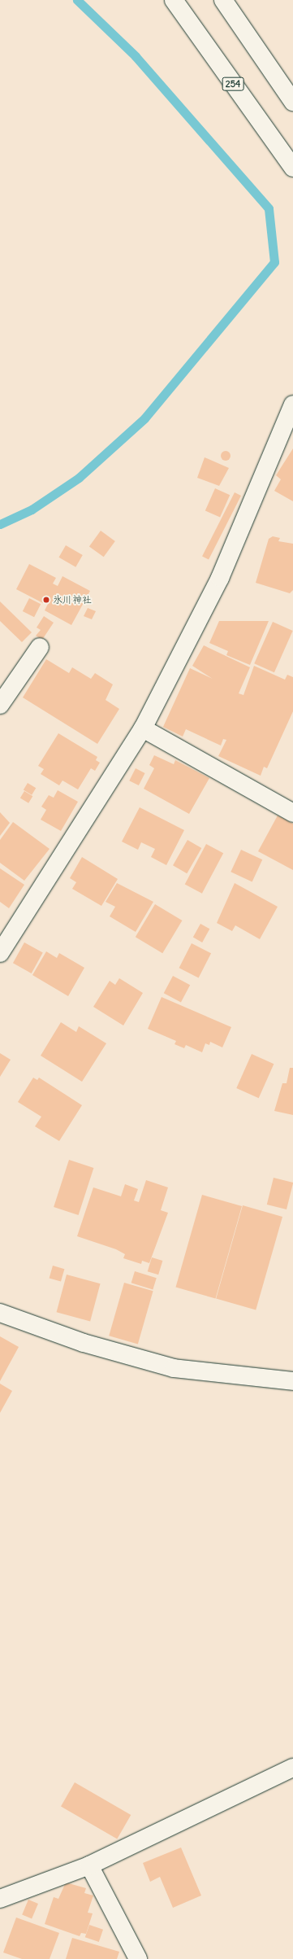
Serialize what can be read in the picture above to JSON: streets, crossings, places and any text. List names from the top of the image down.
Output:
{
  "streets": {
    "main road": ["254"]
  },
  "places": ["氷川神社"]
}
